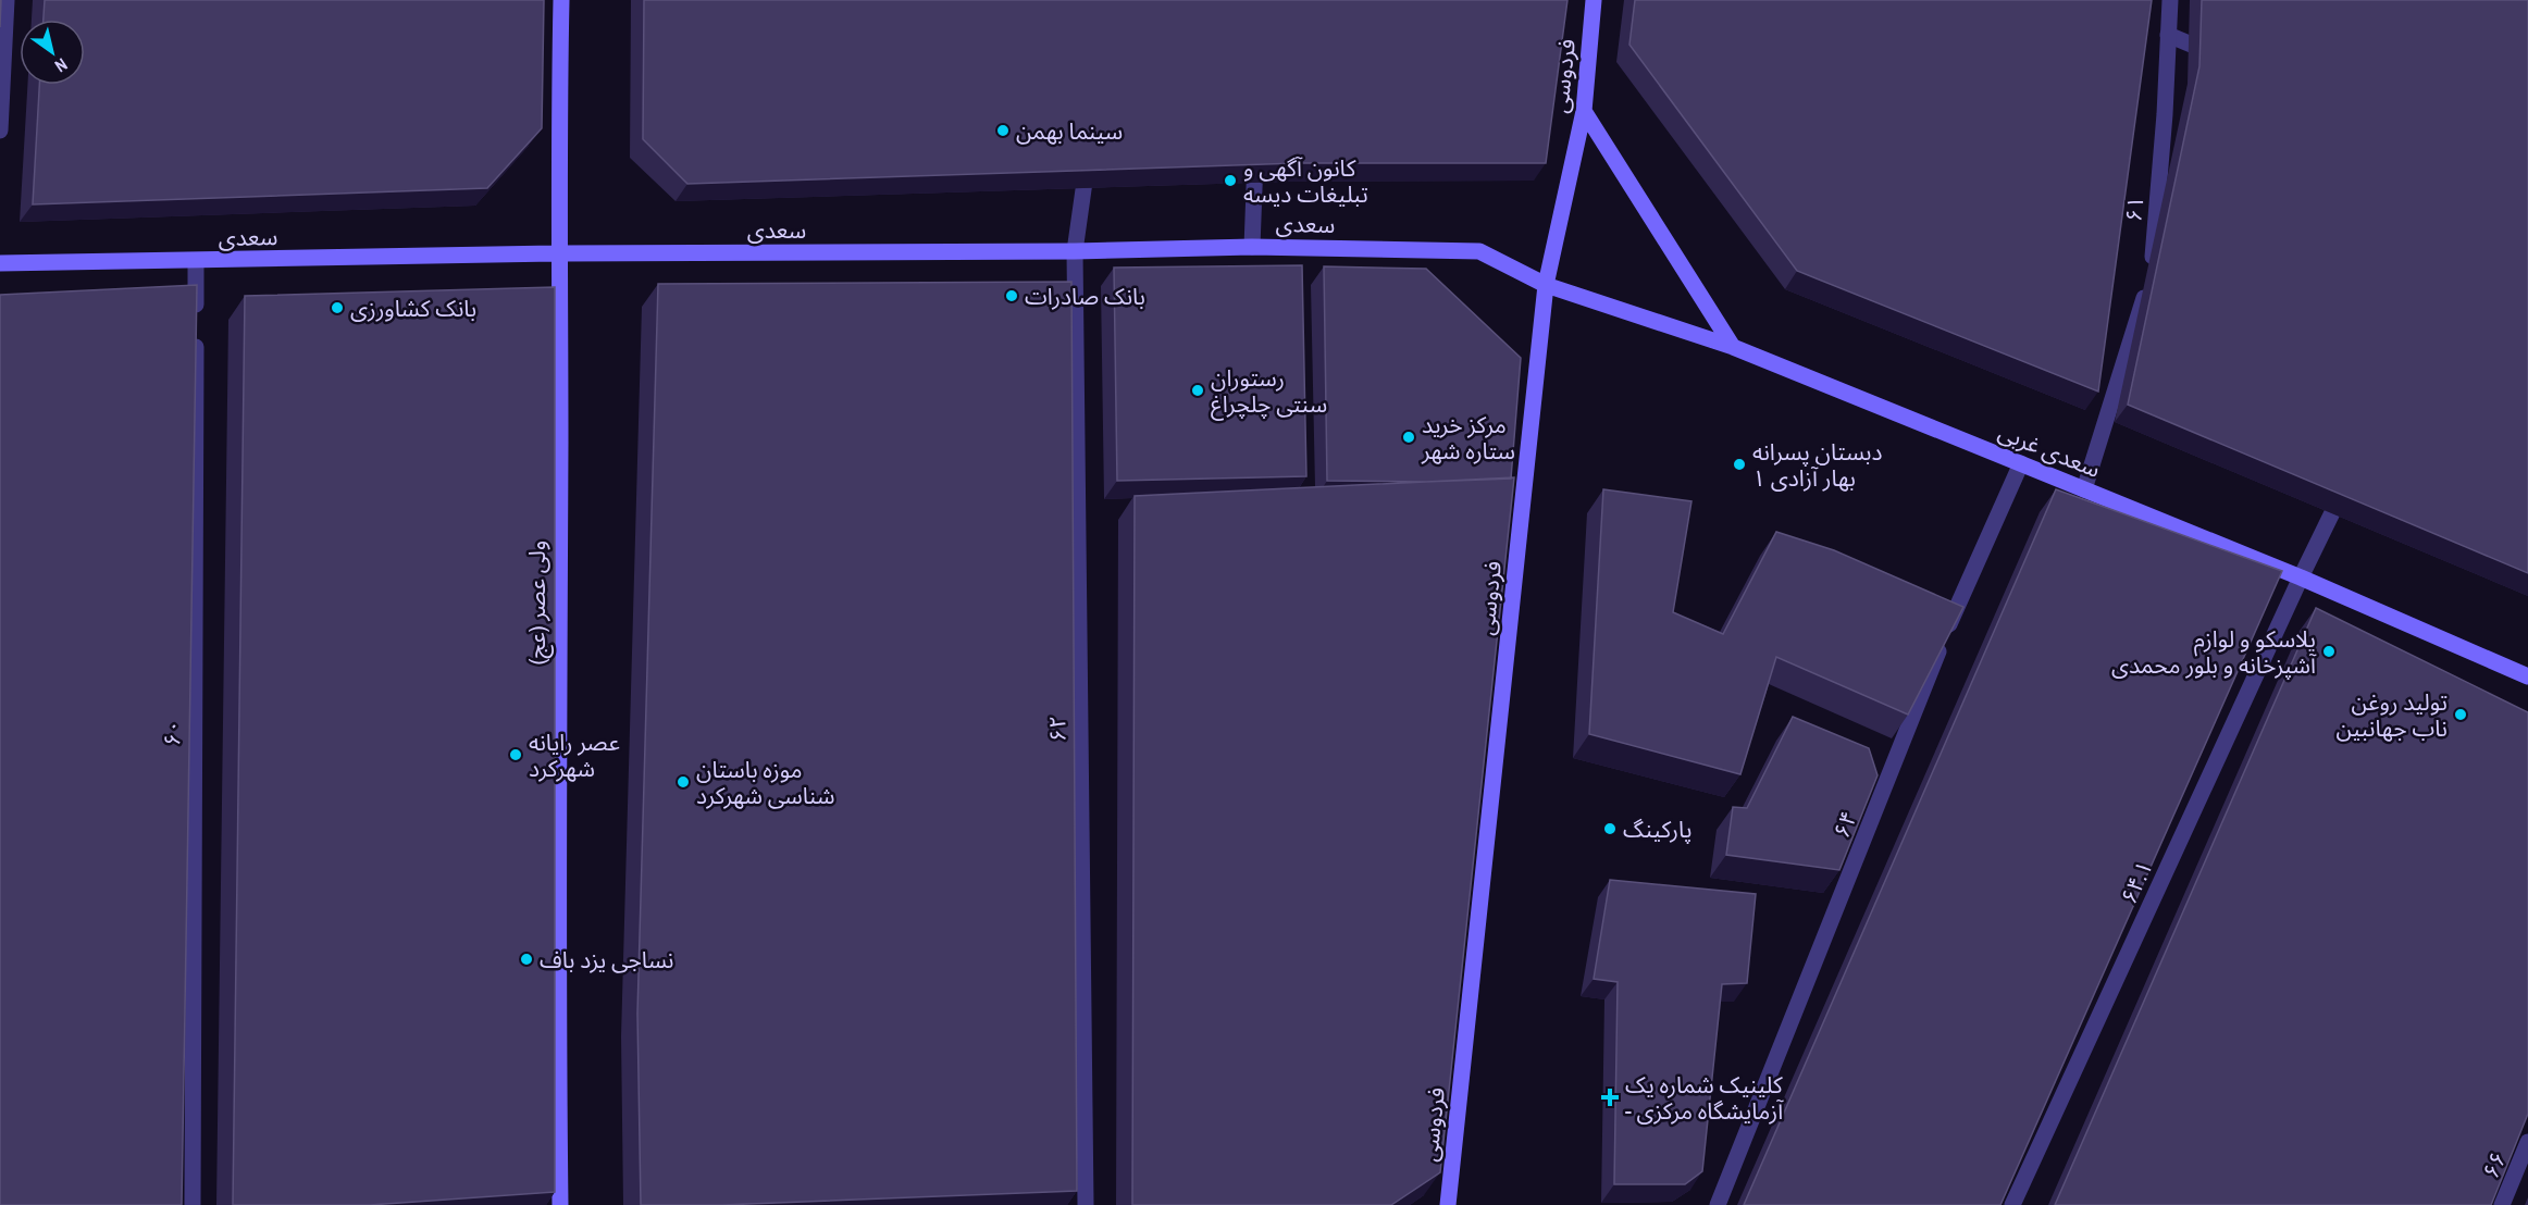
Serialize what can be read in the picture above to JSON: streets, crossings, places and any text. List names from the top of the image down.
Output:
{
  "streets": {
    "main road": [
      "فردوسی",
      "سعدی",
      "سعدی غربی",
      "ولی عصر (عج)"
    ],
    "street": [
      "۶۱",
      "۶۲",
      "۶۰",
      "۶۴",
      "۶۴.۱",
      "۶۶"
    ]
  },
  "crossings": [
    ["فردوسی", "سعدی"],
    ["فردوسی", "سعدی غربی"],
    ["۶۱", "سعدی غربی"],
    ["سعدی", "سعدی غربی"],
    ["سعدی", "ولی عصر (عج)"],
    ["سعدی", "۶۲"],
    ["سعدی", "۶۰"],
    ["سعدی غربی", "۶۴"],
    ["سعدی غربی", "۶۴.۱"]
  ],
  "places": {
    "other": [
      "سینما بهمن",
      "کانون آگهی و تبلیغات دیسه",
      "بانک صادرات",
      "بانک کشاورزی",
      "رستوران سنتی چلچراغ",
      "مرکز خرید ستاره شهر",
      "دبستان پسرانه بهار آزادی ۱",
      "پلاسکو و لوازم آشپزخانه و بلور محمدی",
      "تولید روغن ناب جهانبین",
      "عصر رایانه شهرکرد",
      "موزه باستان شناسی شهرکرد",
      "پارکینگ",
      "نساجی یزد باف"
    ],
    "health": ["کلینیک شماره یک - آزمایشگاه مرکزی"]
  },
  "north": "bottom right"
}
